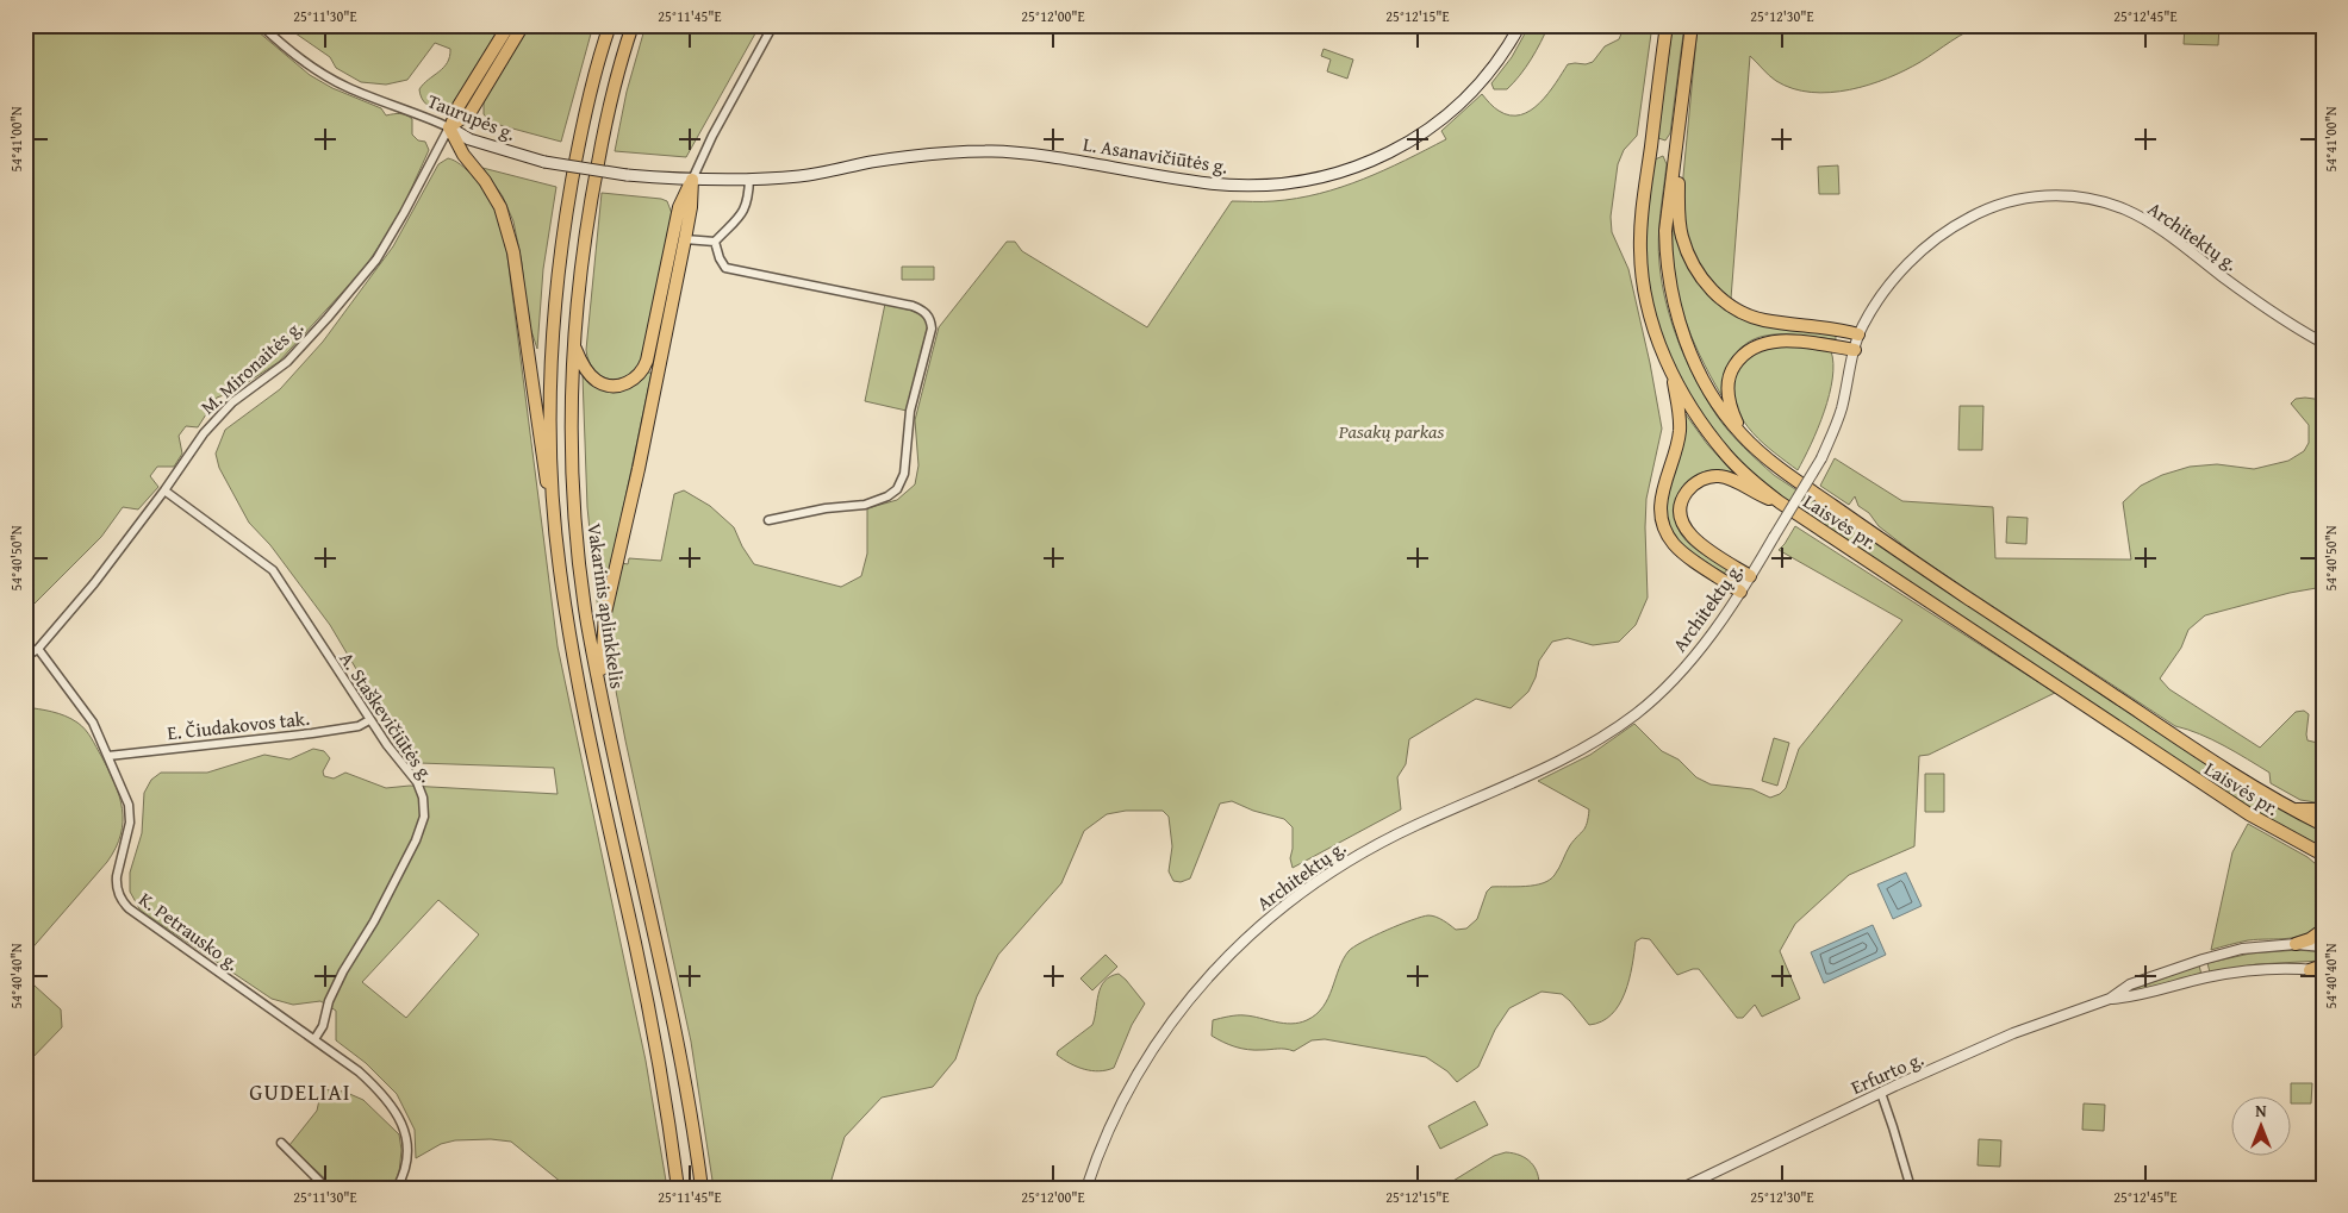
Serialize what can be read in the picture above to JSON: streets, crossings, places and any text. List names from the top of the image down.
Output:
{
  "streets": {
    "main road": [
      "Taurupės g.",
      "L. Asanavičiūtės g.",
      "Laisvės pr.",
      "Vakarinis aplinkkelis"
    ],
    "street": [
      "Architektų g.",
      "M. Mironaitės g.",
      "A. Staškevičiūtės g.",
      "E. Čiudakovos tak.",
      "K. Petrausko g.",
      "Erfurto g."
    ]
  },
  "crossings": [
    ["Taurupės g.", "L. Asanavičiūtės g."],
    ["Taurupės g.", "M. Mironaitės g."],
    ["M. Mironaitės g.", "A. Staškevičiūtės g."],
    ["M. Mironaitės g.", "K. Petrausko g."],
    ["A. Staškevičiūtės g.", "E. Čiudakovos tak."],
    ["A. Staškevičiūtės g.", "K. Petrausko g."],
    ["E. Čiudakovos tak.", "K. Petrausko g."]
  ],
  "districts": ["GUDELIAI"],
  "parks": ["Pasakų parkas"],
  "north": "top",
  "coordinates": [
    "25°11'30\"E",
    "25°11'45\"E",
    "25°12'00\"E",
    "25°12'15\"E",
    "25°12'30\"E",
    "25°12'45\"E",
    "54°41'00\"N",
    "54°40'50\"N",
    "54°40'40\"N"
  ]
}
